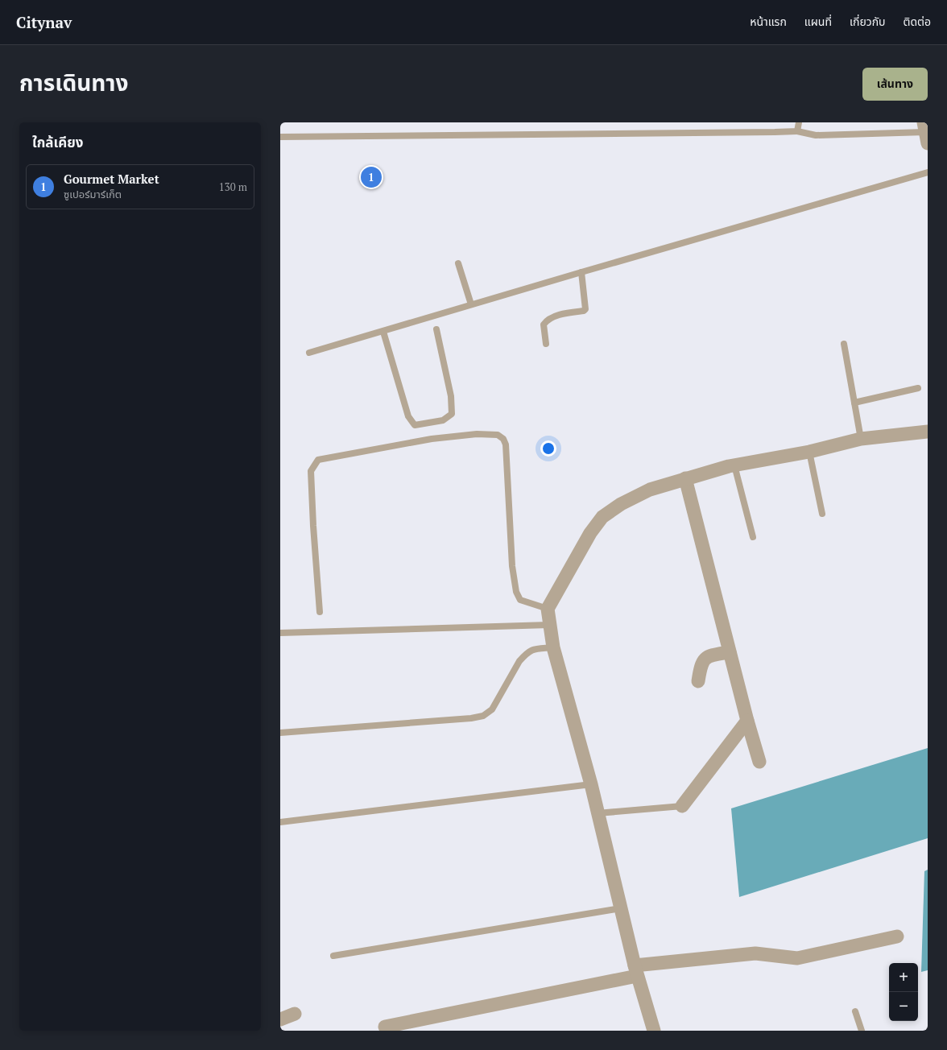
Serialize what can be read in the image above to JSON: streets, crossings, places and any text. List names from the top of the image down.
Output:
{
  "page": {
    "header": "Citynav",
    "nav": [
      "หน้าแรก",
      "แผนที่",
      "เกี่ยวกับ",
      "ติดต่อ"
    ],
    "title": "การเดินทาง",
    "buttons": "เส้นทาง",
    "heading": "ใกล้เคียง",
    "list": [
      {
        "mark": "1",
        "name": "Gourmet Market",
        "note": "ซูเปอร์มาร์เก็ต",
        "value": "130 m"
      }
    ],
    "pins": "1",
    "map_buttons": ["+", "−"]
  }
}
